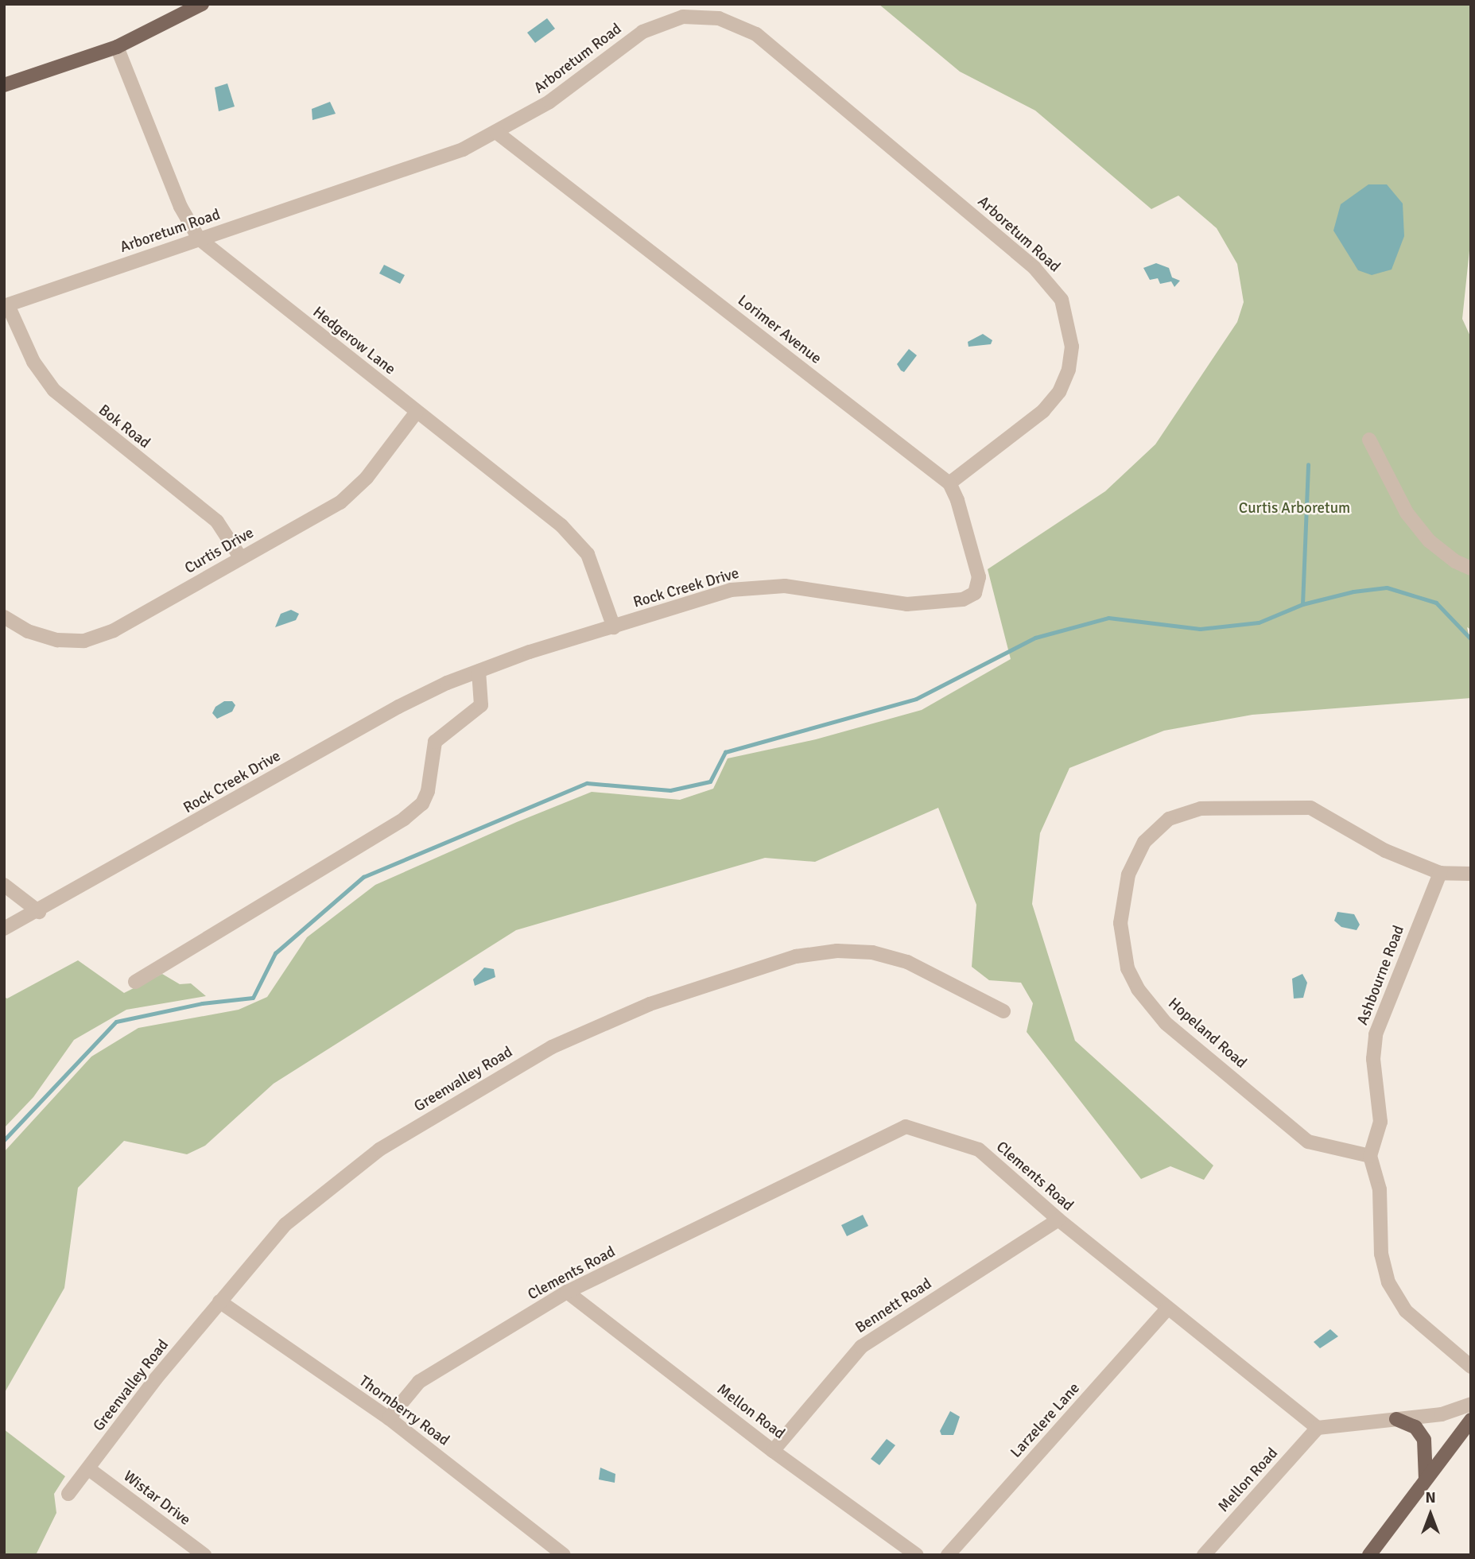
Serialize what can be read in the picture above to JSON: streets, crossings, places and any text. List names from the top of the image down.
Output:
{
  "streets": {
    "street": [
      "Arboretum Road",
      "Lorimer Avenue",
      "Hedgerow Lane",
      "Bok Road",
      "Curtis Drive",
      "Rock Creek Drive",
      "Ashbourne Road",
      "Hopeland Road",
      "Greenvalley Road",
      "Clements Road",
      "Bennett Road",
      "Thornberry Road",
      "Mellon Road",
      "Larzelere Lane",
      "Wistar Drive"
    ]
  },
  "crossings": [
    ["Arboretum Road", "Lorimer Avenue"],
    ["Arboretum Road", "Hedgerow Lane"],
    ["Arboretum Road", "Bok Road"],
    ["Lorimer Avenue", "Rock Creek Drive"],
    ["Hedgerow Lane", "Curtis Drive"],
    ["Hedgerow Lane", "Rock Creek Drive"],
    ["Bok Road", "Curtis Drive"],
    ["Ashbourne Road", "Hopeland Road"],
    ["Greenvalley Road", "Thornberry Road"],
    ["Greenvalley Road", "Wistar Drive"],
    ["Clements Road", "Bennett Road"],
    ["Clements Road", "Thornberry Road"],
    ["Clements Road", "Mellon Road"],
    ["Clements Road", "Larzelere Lane"],
    ["Bennett Road", "Mellon Road"]
  ],
  "parks": ["Curtis Arboretum"],
  "north": "top"
}
